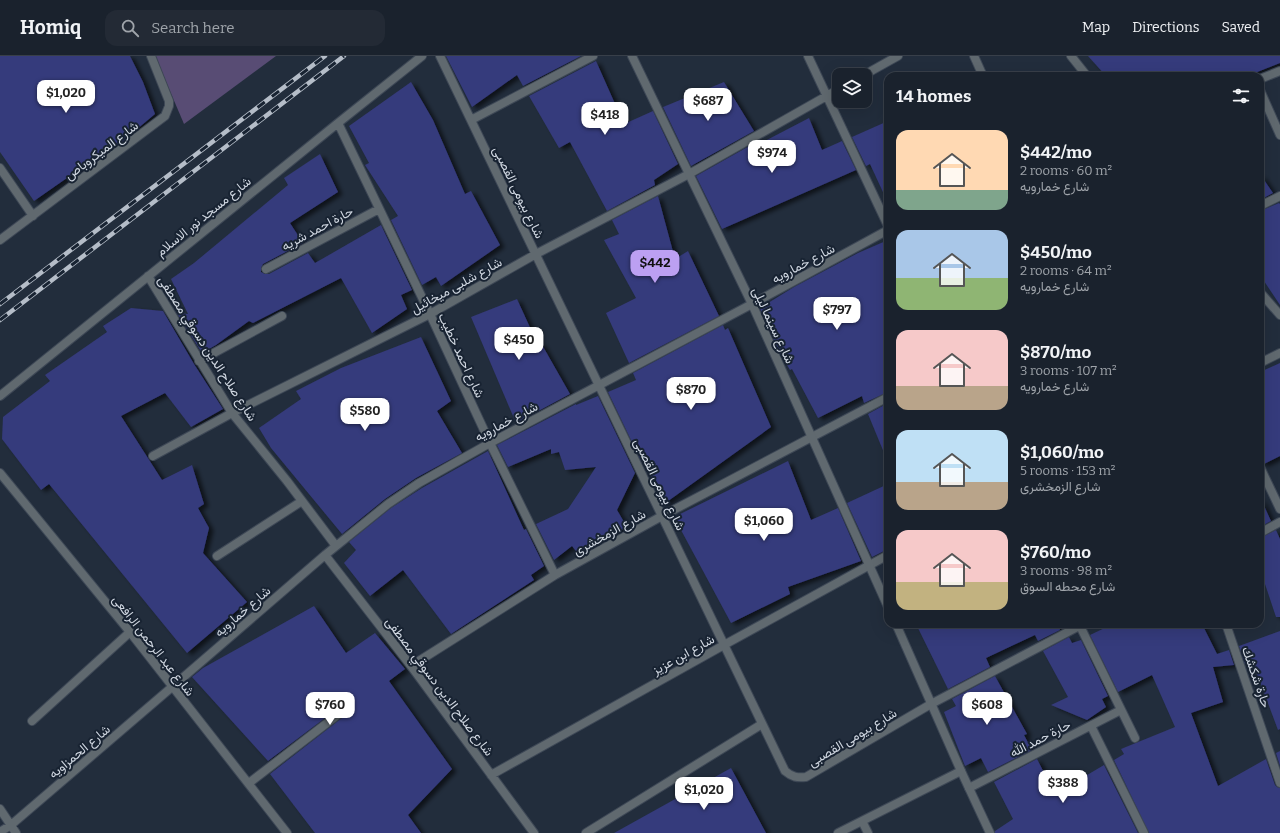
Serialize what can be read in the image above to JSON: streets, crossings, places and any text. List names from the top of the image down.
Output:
{
  "streets": {
    "street": [
      "شارع الميكروباص",
      "شارع بيومى القصبى",
      "شارع مسجد نور الاسلام",
      "حارة احمد شريه",
      "شارع خمارويه",
      "شارع شلبى ميخائيل",
      "شارع سينما ليلى",
      "شارع صلاح الدين دسوقي مصطفى",
      "شارع احمد خطيب",
      "شارع الزمخشرى",
      "شارع عبد الرحمن الرافعى",
      "شارع ابن عزيز",
      "حارة شكشك",
      "حارة حمد الله",
      "شارع الحمزاويه"
    ]
  },
  "crossings": [
    ["شارع بيومى القصبى", "شارع خمارويه"],
    ["شارع بيومى القصبى", "شارع شلبى ميخائيل"],
    ["شارع بيومى القصبى", "شارع الزمخشرى"],
    ["شارع بيومى القصبى", "شارع ابن عزيز"],
    ["شارع مسجد نور الاسلام", "شارع صلاح الدين دسوقي مصطفى"],
    ["شارع مسجد نور الاسلام", "شارع احمد خطيب"],
    ["حارة احمد شريه", "شارع احمد خطيب"],
    ["شارع خمارويه", "شارع سينما ليلى"],
    ["شارع خمارويه", "شارع صلاح الدين دسوقي مصطفى"],
    ["شارع خمارويه", "شارع احمد خطيب"],
    ["شارع خمارويه", "شارع عبد الرحمن الرافعى"],
    ["شارع خمارويه", "شارع الحمزاويه"],
    ["شارع شلبى ميخائيل", "شارع سينما ليلى"],
    ["شارع شلبى ميخائيل", "شارع صلاح الدين دسوقي مصطفى"],
    ["شارع شلبى ميخائيل", "شارع احمد خطيب"],
    ["شارع سينما ليلى", "شارع الزمخشرى"],
    ["شارع سينما ليلى", "شارع ابن عزيز"],
    ["شارع صلاح الدين دسوقي مصطفى", "شارع الزمخشرى"],
    ["شارع صلاح الدين دسوقي مصطفى", "شارع ابن عزيز"],
    ["شارع احمد خطيب", "شارع الزمخشرى"],
    ["شارع عبد الرحمن الرافعى", "شارع الحمزاويه"]
  ],
  "page": {
    "header": "Homiq",
    "search": "Search here",
    "nav": ["Map", "Directions", "Saved"],
    "heading": "14 homes",
    "price": [
      "$1,020",
      "$687",
      "$418",
      "$974",
      "$442",
      "$797",
      "$450",
      "$870",
      "$580",
      "$1,060",
      "$760",
      "$608",
      "$388",
      "$1,020"
    ],
    "list": [
      {
        "name": "$442/mo",
        "note": "2 rooms · 60 m² · شارع خمارويه"
      },
      {
        "name": "$450/mo",
        "note": "2 rooms · 64 m² · شارع خمارويه"
      },
      {
        "name": "$870/mo",
        "note": "3 rooms · 107 m² · شارع خمارويه"
      },
      {
        "name": "$1,060/mo",
        "note": "5 rooms · 153 m² · شارع الزمخشرى"
      },
      {
        "name": "$760/mo",
        "note": "3 rooms · 98 m² · شارع محطه السوق"
      }
    ]
  }
}
